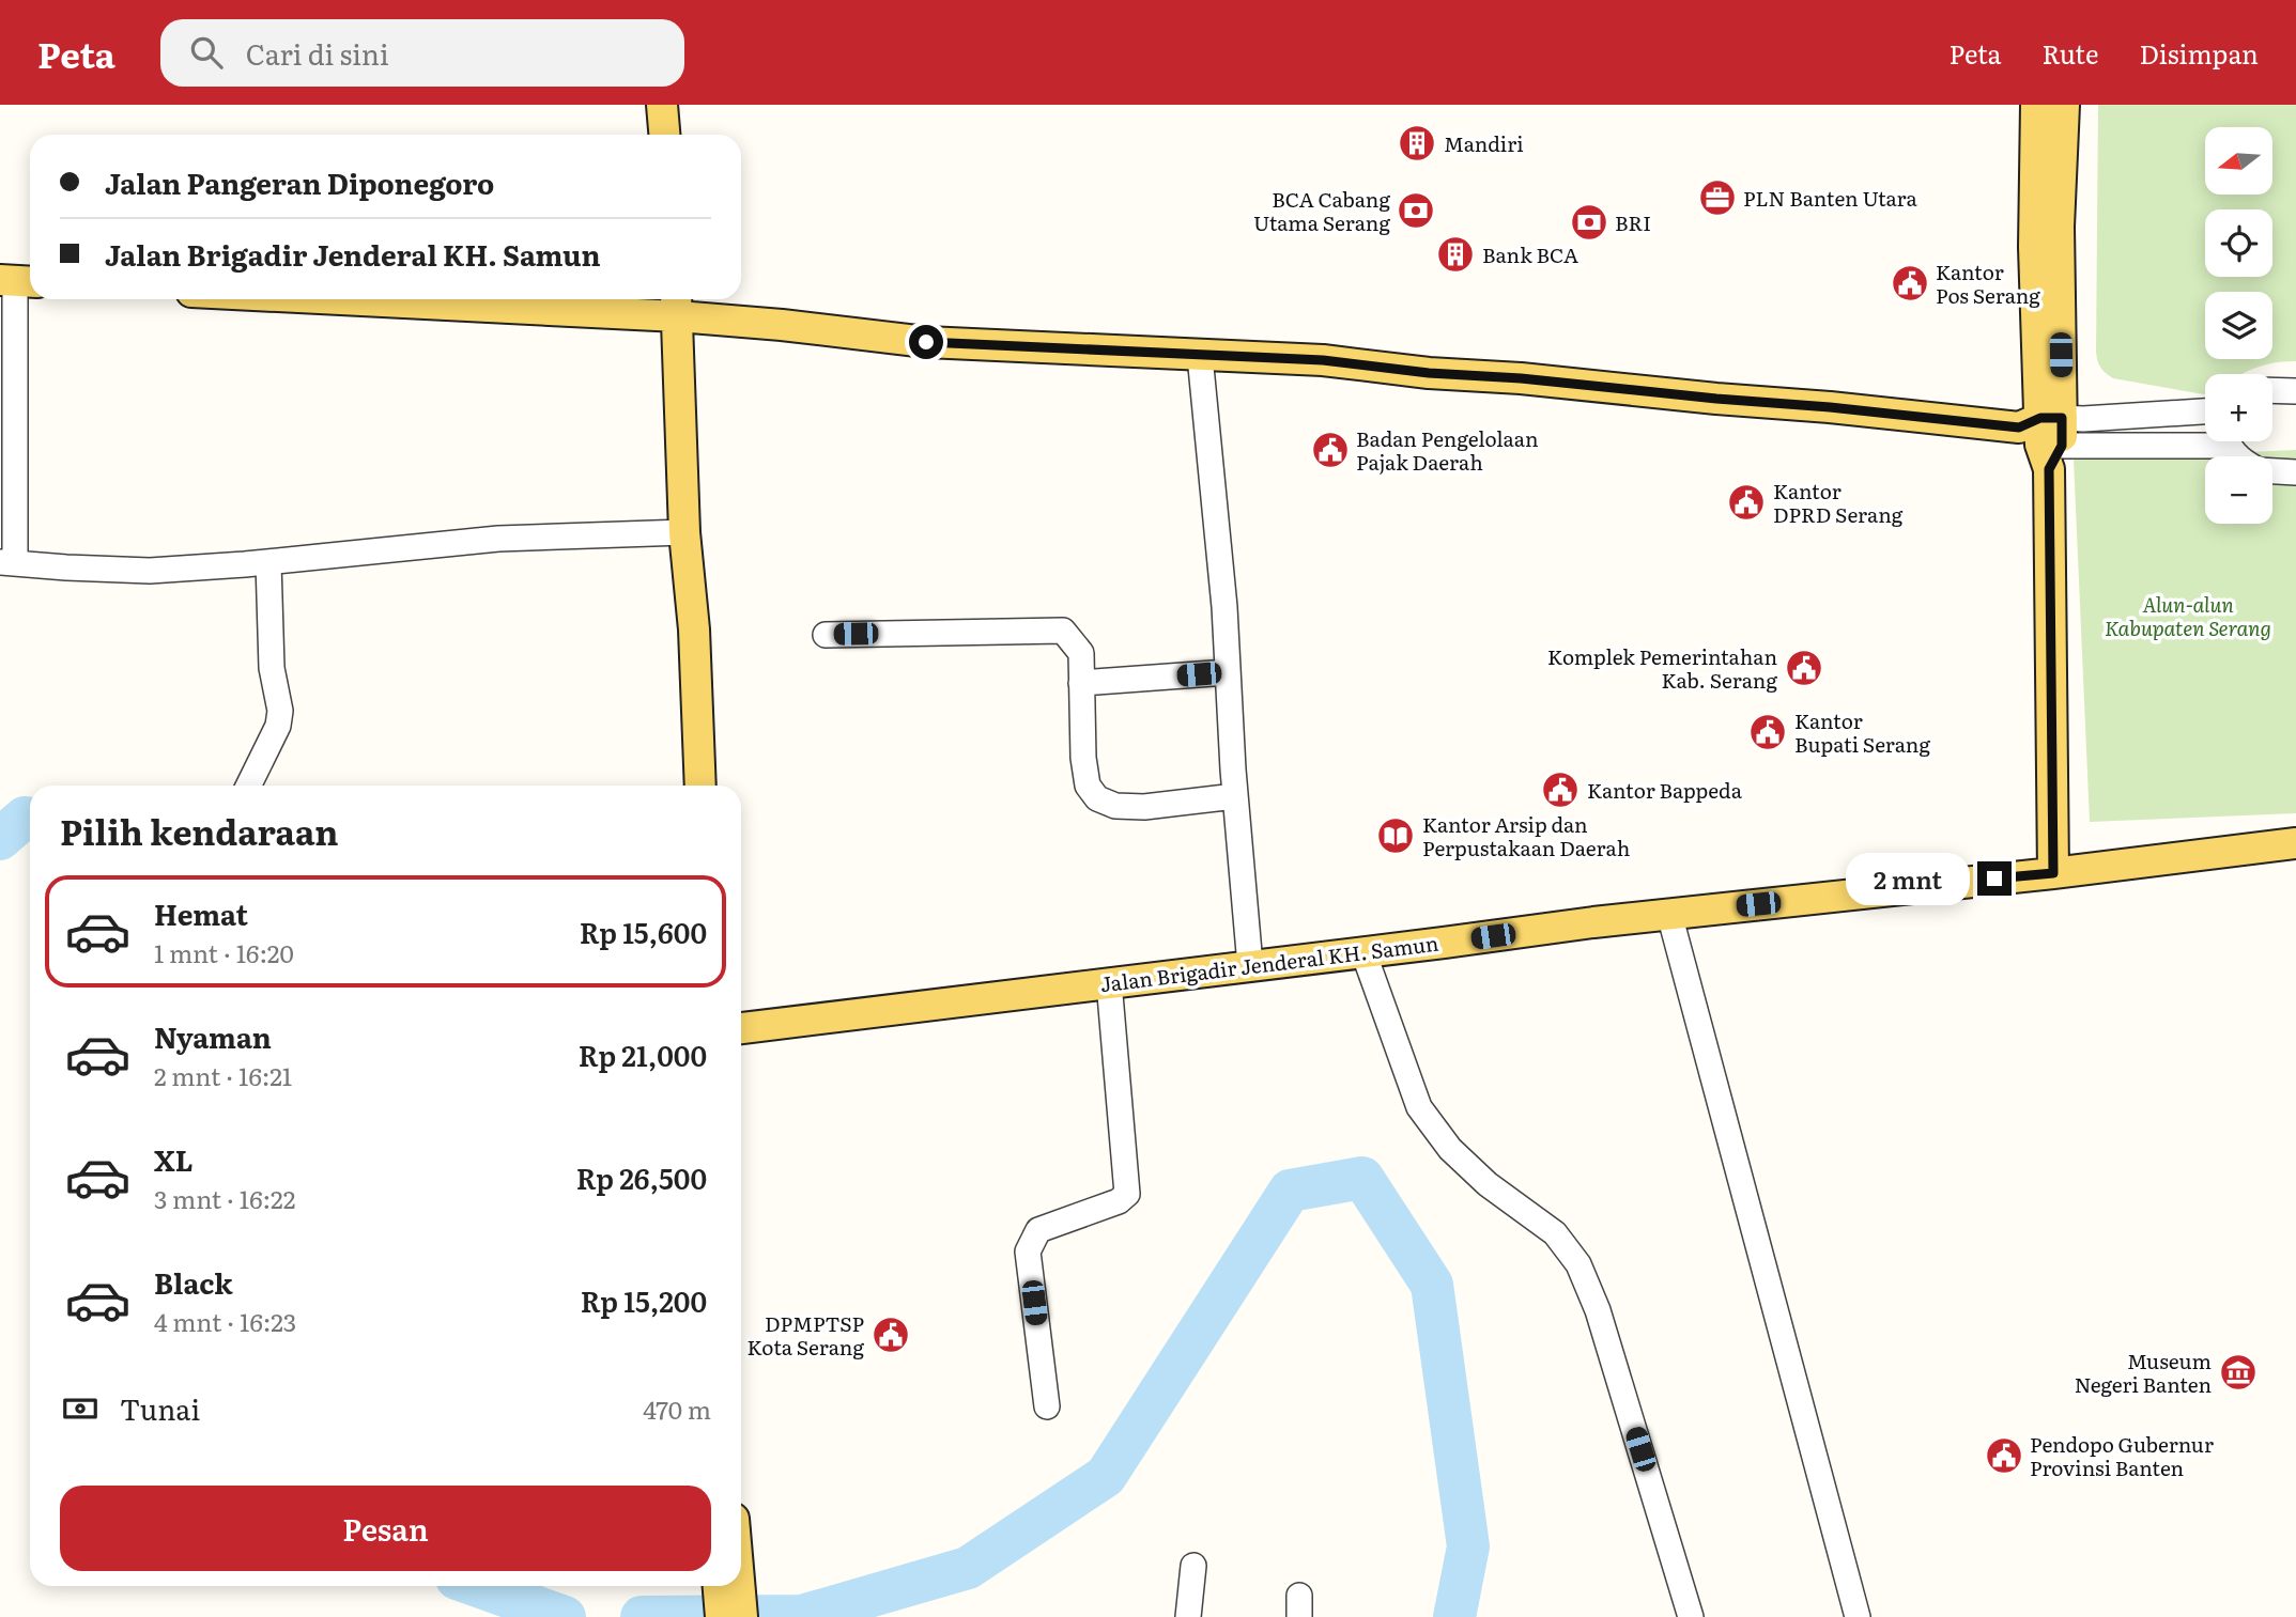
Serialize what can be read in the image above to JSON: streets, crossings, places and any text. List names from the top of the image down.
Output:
{
  "streets": {
    "main road": ["Jalan Brigadir Jenderal KH. Samun"]
  },
  "parks": ["Alun-alun Kabupaten Serang"],
  "places": {
    "building": ["Mandiri", "Bank BCA"],
    "office": ["PLN Banten Utara"],
    "bank": ["BCA Cabang Utama Serang", "BRI"],
    "public building": [
      "Kantor Pos Serang",
      "Badan Pengelolaan Pajak Daerah",
      "Kantor DPRD Serang",
      "Komplek Pemerintahan Kab. Serang",
      "Kantor Bupati Serang",
      "Kantor Bappeda",
      "DPMPTSP Kota Serang",
      "Pendopo Gubernur Provinsi Banten"
    ],
    "library": ["Kantor Arsip dan Perpustakaan Daerah"],
    "museum": ["Museum Negeri Banten"]
  },
  "north": "left",
  "page": {
    "header": "Peta",
    "search": "Cari di sini",
    "nav": ["Peta", "Rute", "Disimpan"],
    "map_buttons": ["+", "−"],
    "banner": ["Jalan Pangeran Diponegoro", "Jalan Brigadir Jenderal KH. Samun"],
    "heading": "Pilih kendaraan",
    "bubble": "2 mnt",
    "list": [
      {
        "name": "Hemat",
        "note": "1 mnt · 16:20",
        "value": "Rp 15,600"
      },
      {
        "name": "Nyaman",
        "note": "2 mnt · 16:21",
        "value": "Rp 21,000"
      },
      {
        "name": "XL",
        "note": "3 mnt · 16:22",
        "value": "Rp 26,500"
      },
      {
        "name": "Black",
        "note": "4 mnt · 16:23",
        "value": "Rp 15,200"
      }
    ],
    "pay": ["Tunai", "470 m"],
    "buttons": "Pesan"
  }
}
